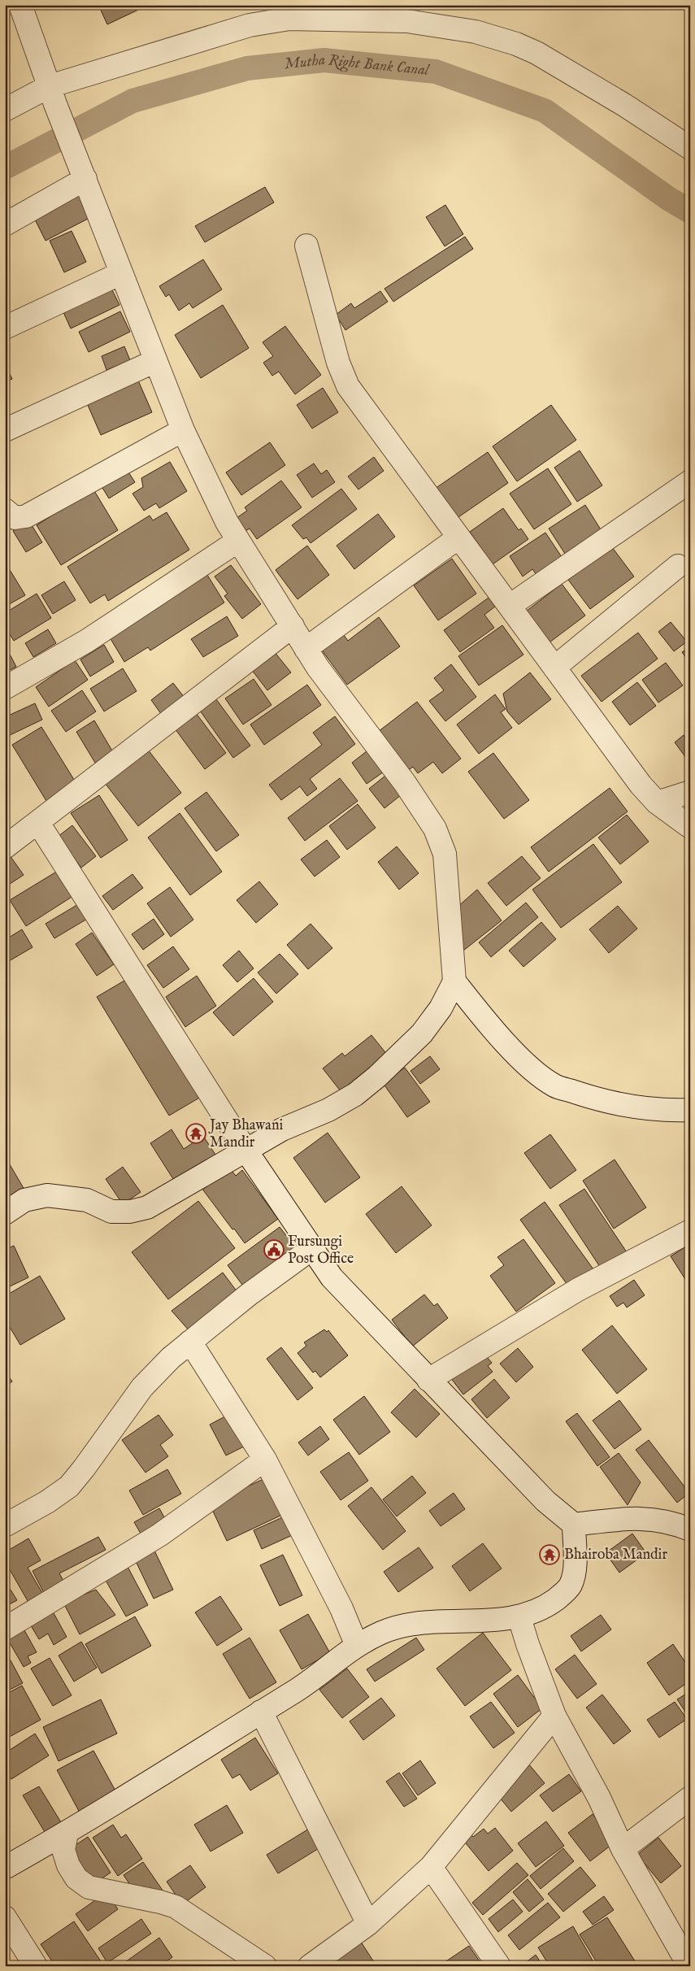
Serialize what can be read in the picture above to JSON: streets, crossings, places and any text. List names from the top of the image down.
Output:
{
  "water": ["Mutha Right Bank Canal"],
  "places": {
    "temple": ["Jay Bhawani Mandir", "Bhairoba Mandir"],
    "public building": ["Fursungi Post Office"]
  }
}
